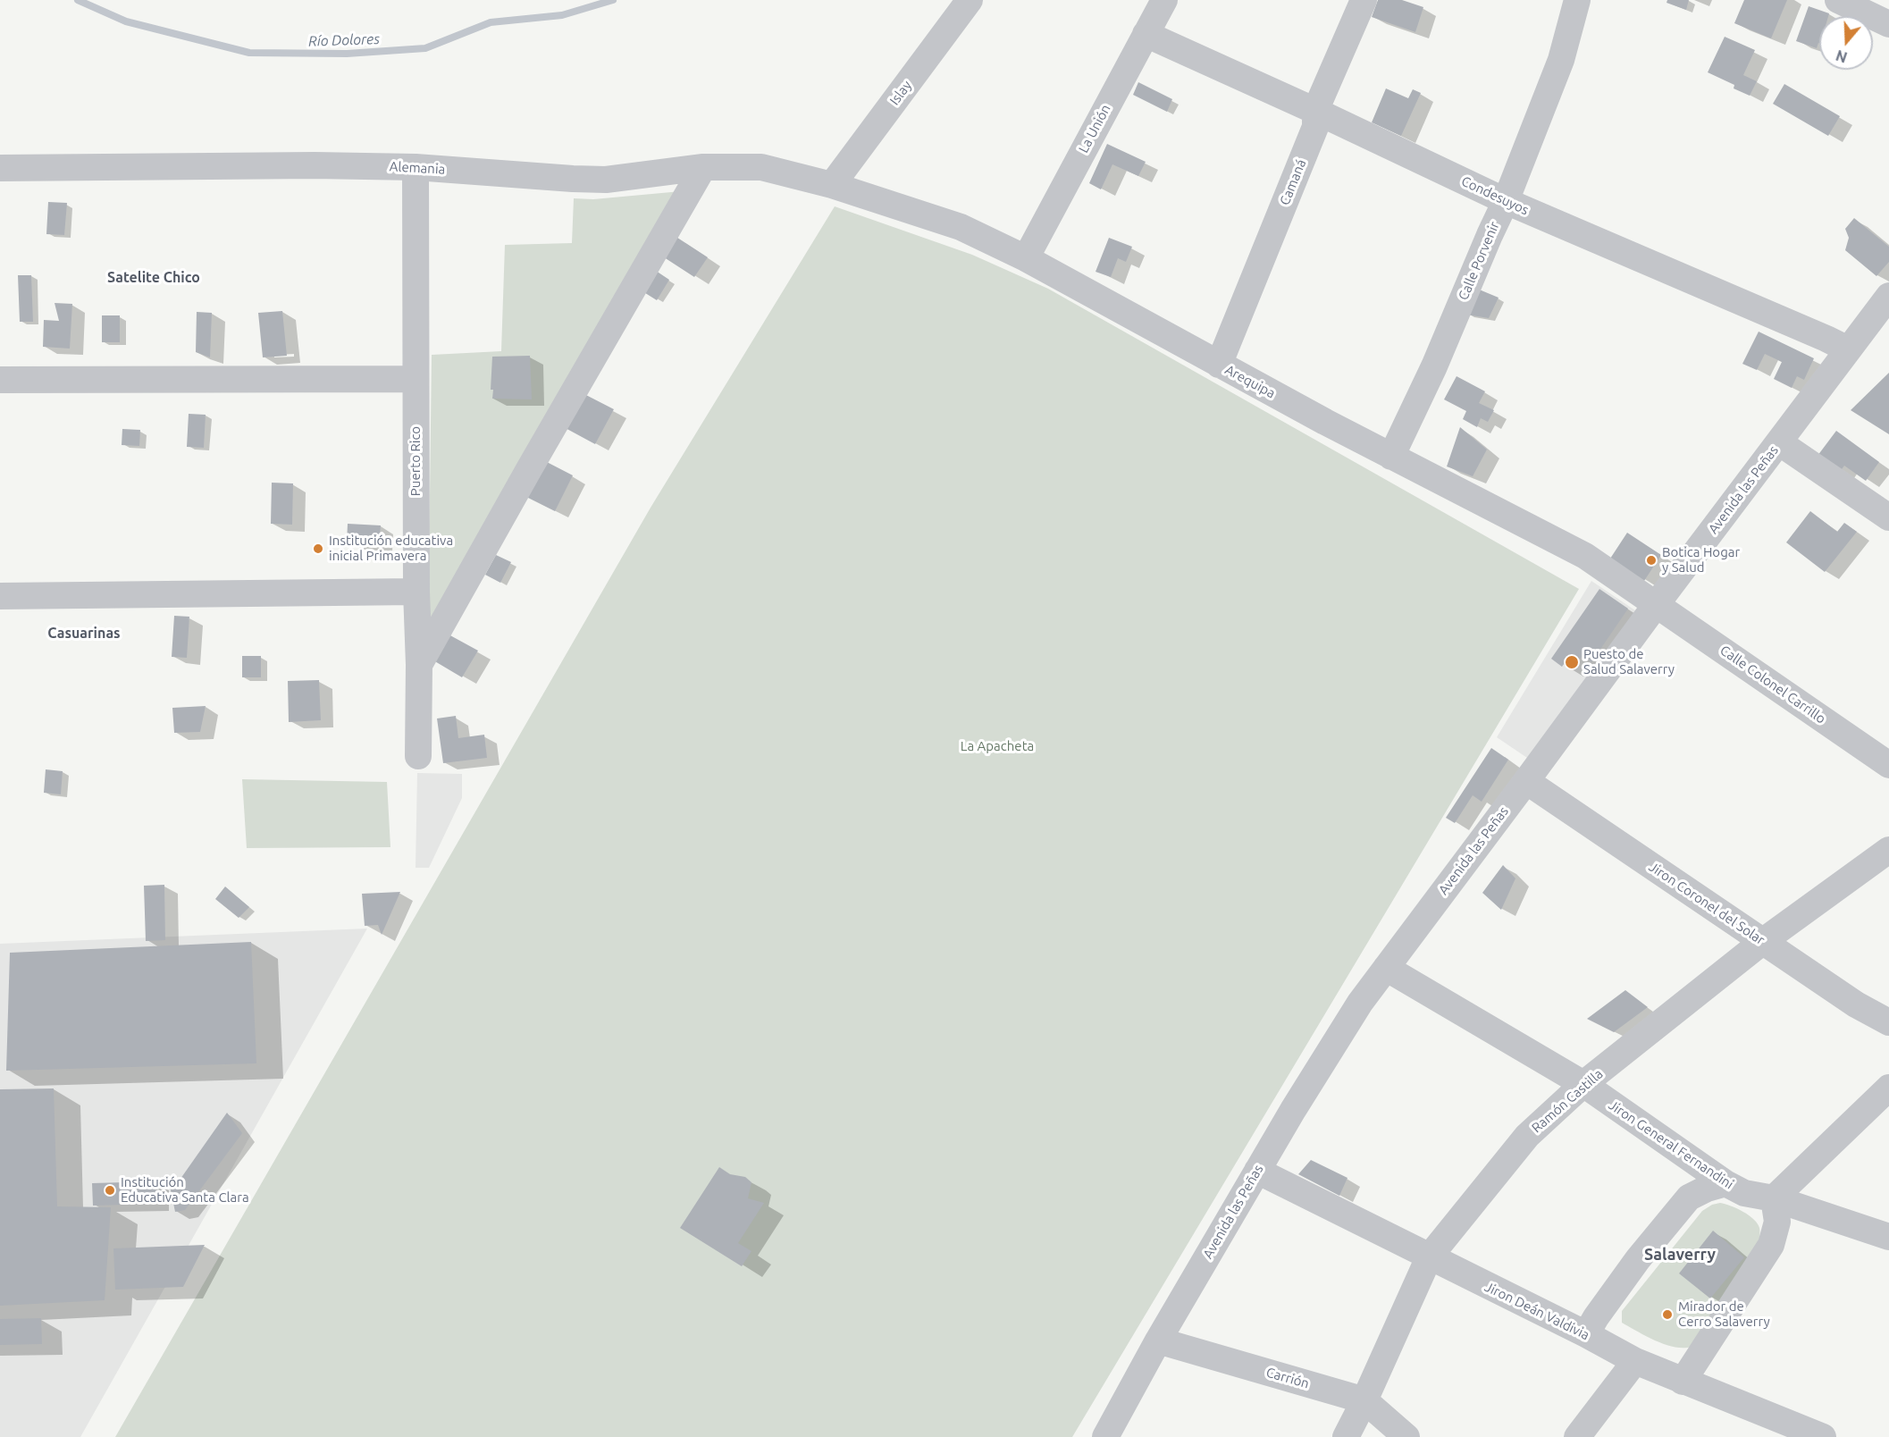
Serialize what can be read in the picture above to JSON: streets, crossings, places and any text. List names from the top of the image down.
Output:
{
  "streets": {
    "street": [
      "Islay",
      "La Unión",
      "Alemania",
      "Camaná",
      "Condesuyos",
      "Calle Porvenir",
      "Arequipa",
      "Puerto Rico",
      "Avenida las Peñas",
      "Calle Colonel Carrillo",
      "Jiron Coronel del Solar",
      "Ramón Castilla",
      "Jiron General Fernandini",
      "Jiron Deán Valdivia",
      "Carrión"
    ]
  },
  "crossings": [
    ["Islay", "Alemania"],
    ["Islay", "Arequipa"],
    ["La Unión", "Condesuyos"],
    ["La Unión", "Arequipa"],
    ["Alemania", "Arequipa"],
    ["Alemania", "Puerto Rico"],
    ["Camaná", "Condesuyos"],
    ["Camaná", "Arequipa"],
    ["Condesuyos", "Calle Porvenir"],
    ["Condesuyos", "Avenida las Peñas"],
    ["Calle Porvenir", "Arequipa"],
    ["Arequipa", "Avenida las Peñas"],
    ["Arequipa", "Calle Colonel Carrillo"],
    ["Avenida las Peñas", "Calle Colonel Carrillo"],
    ["Avenida las Peñas", "Jiron Coronel del Solar"],
    ["Avenida las Peñas", "Jiron General Fernandini"],
    ["Avenida las Peñas", "Jiron Deán Valdivia"],
    ["Avenida las Peñas", "Carrión"],
    ["Jiron Coronel del Solar", "Ramón Castilla"],
    ["Ramón Castilla", "Jiron General Fernandini"],
    ["Ramón Castilla", "Jiron Deán Valdivia"],
    ["Ramón Castilla", "Carrión"]
  ],
  "districts": ["Satelite Chico", "Casuarinas", "Salaverry"],
  "water": ["Río Dolores"],
  "parks": ["La Apacheta"],
  "places": [
    "Institución educativa inicial Primavera",
    "Botica Hogar y Salud",
    "Puesto de Salud Salaverry",
    "Institución Educativa Santa Clara",
    "Mirador de Cerro Salaverry"
  ],
  "north": "bottom"
}
